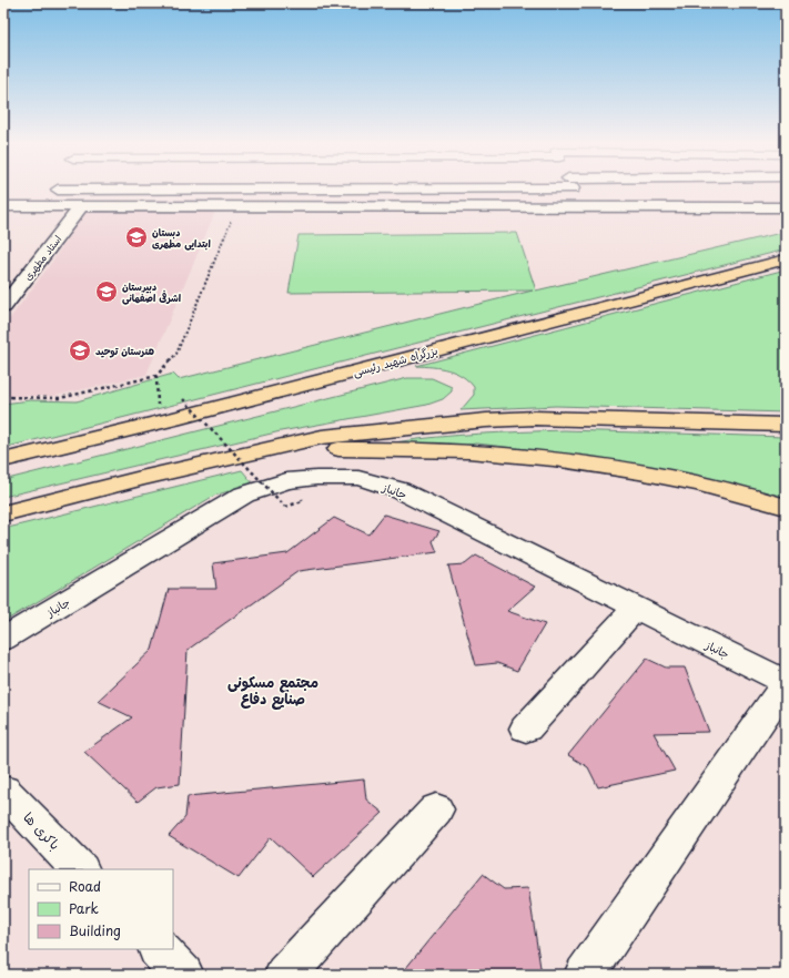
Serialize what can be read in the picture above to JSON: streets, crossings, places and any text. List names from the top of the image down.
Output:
{
  "streets": {
    "highway": ["بزرگراه شهید رئیسی"],
    "street": ["استاد مطهری", "جانباز", "باکری ها"]
  },
  "districts": ["مجتمع مسکونی صنایع دفاع"],
  "places": {
    "school or university": ["دبستان ابتدایی مطهری", "دبیرستان اشرفی اصفهانی", "هنرستان توحید"]
  },
  "legend": ["Road", "Park", "Building"]
}
